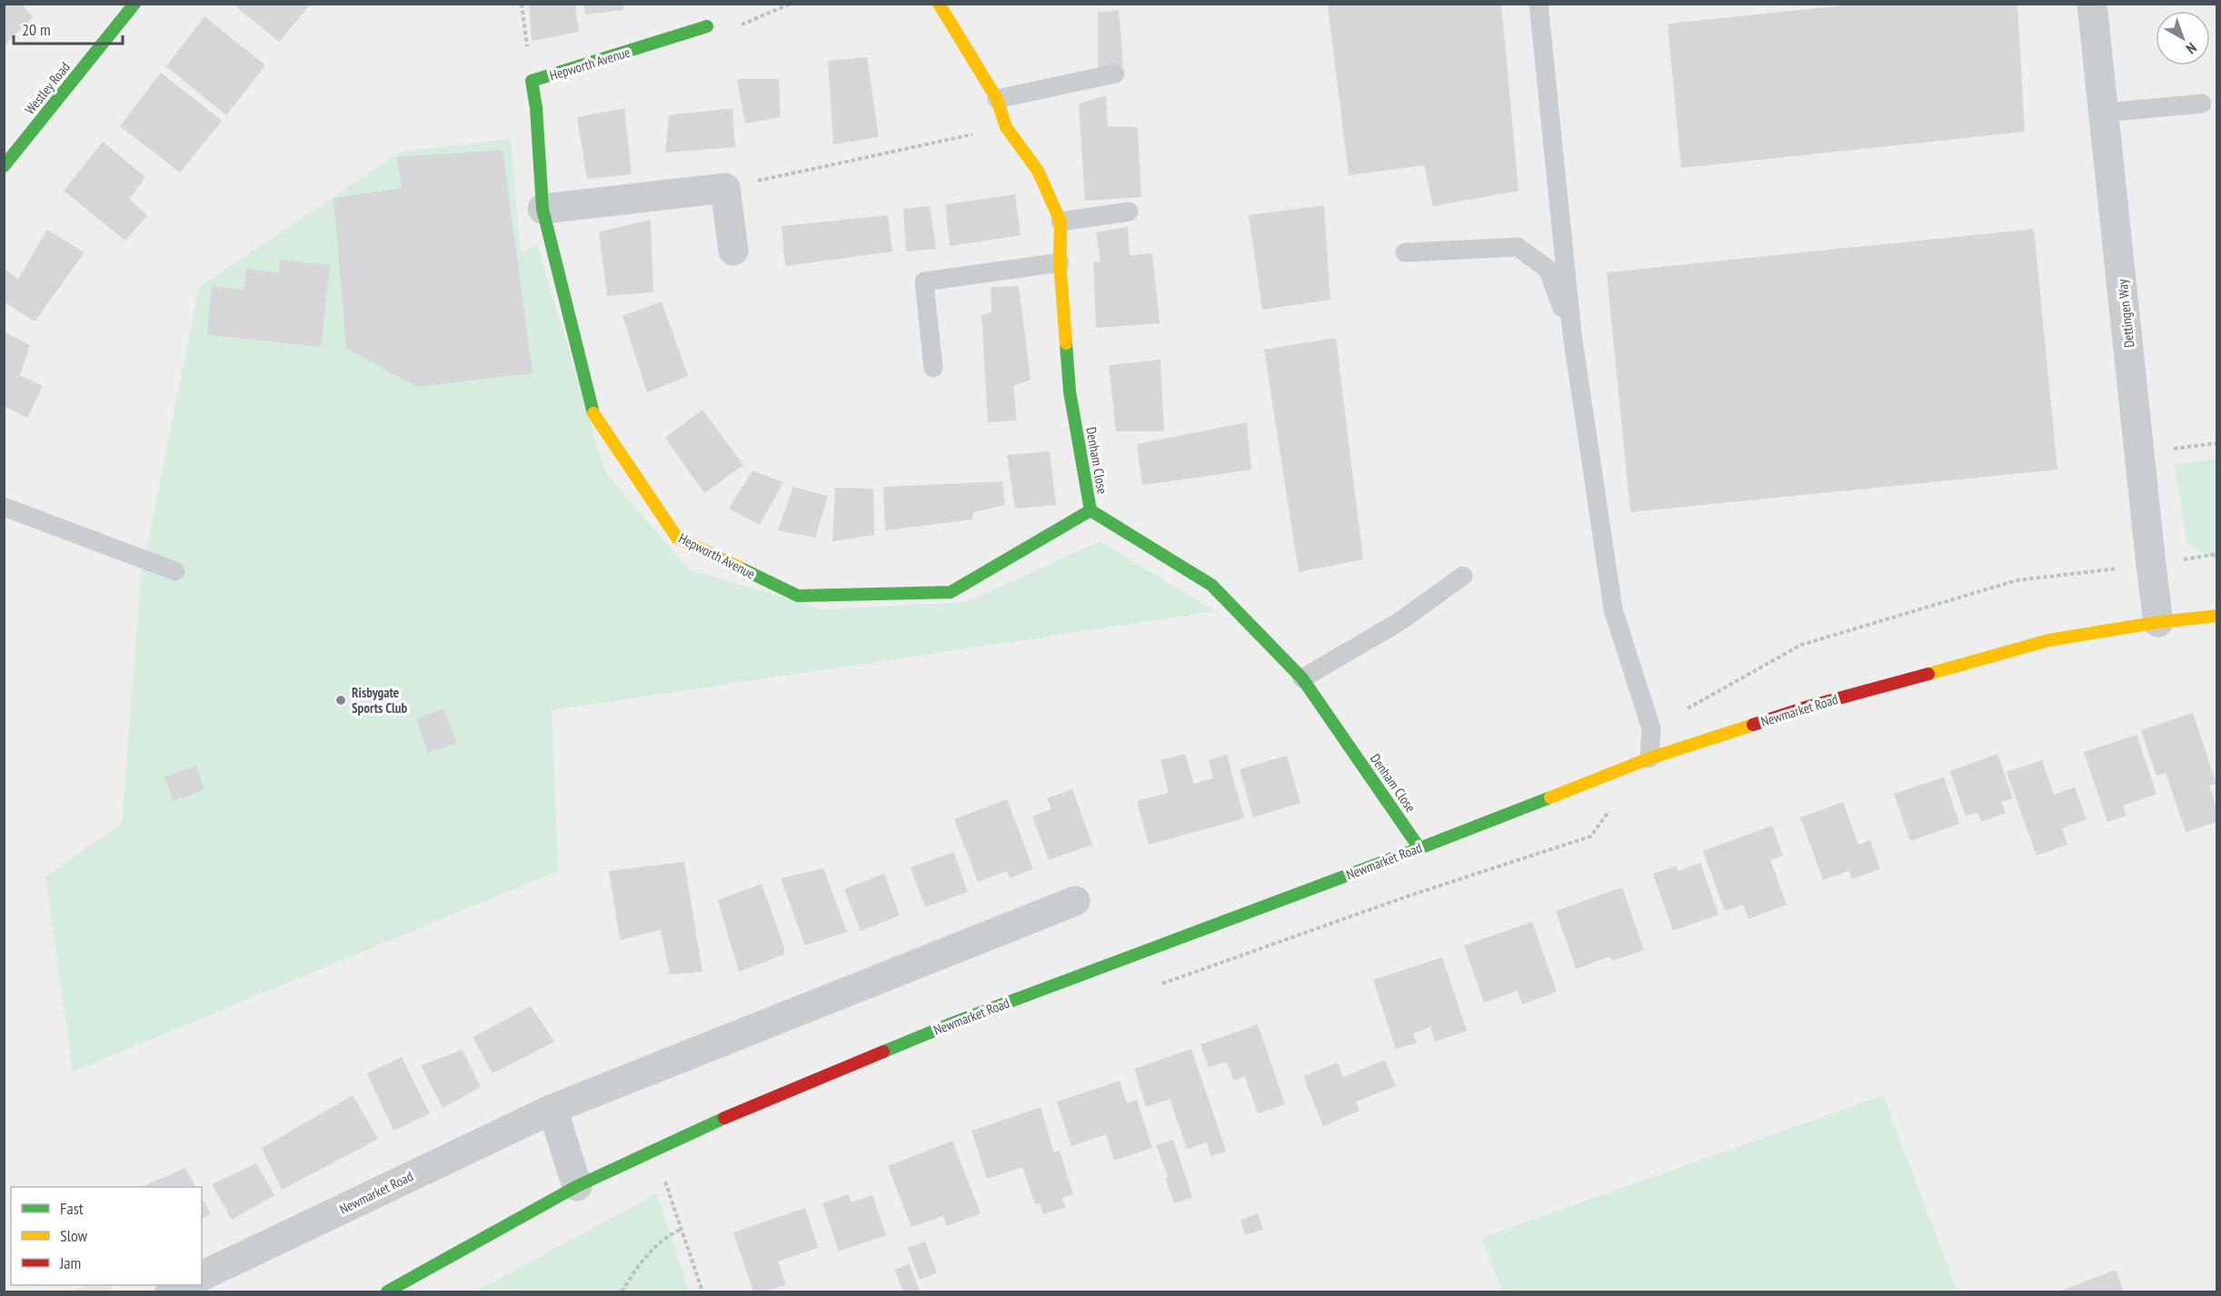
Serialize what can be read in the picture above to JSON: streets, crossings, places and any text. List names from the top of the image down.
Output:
{
  "streets": {
    "street": [
      "Hepworth Avenue",
      "Westley Road",
      "Dettingen Way",
      "Denham Close",
      "Newmarket Road"
    ]
  },
  "crossings": [
    ["Hepworth Avenue", "Denham Close"],
    ["Dettingen Way", "Newmarket Road"],
    ["Denham Close", "Newmarket Road"]
  ],
  "places": ["Risbygate Sports Club"],
  "legend": ["Fast", "Slow", "Jam"],
  "scale_bar": "20 m",
  "north": "bottom right"
}
